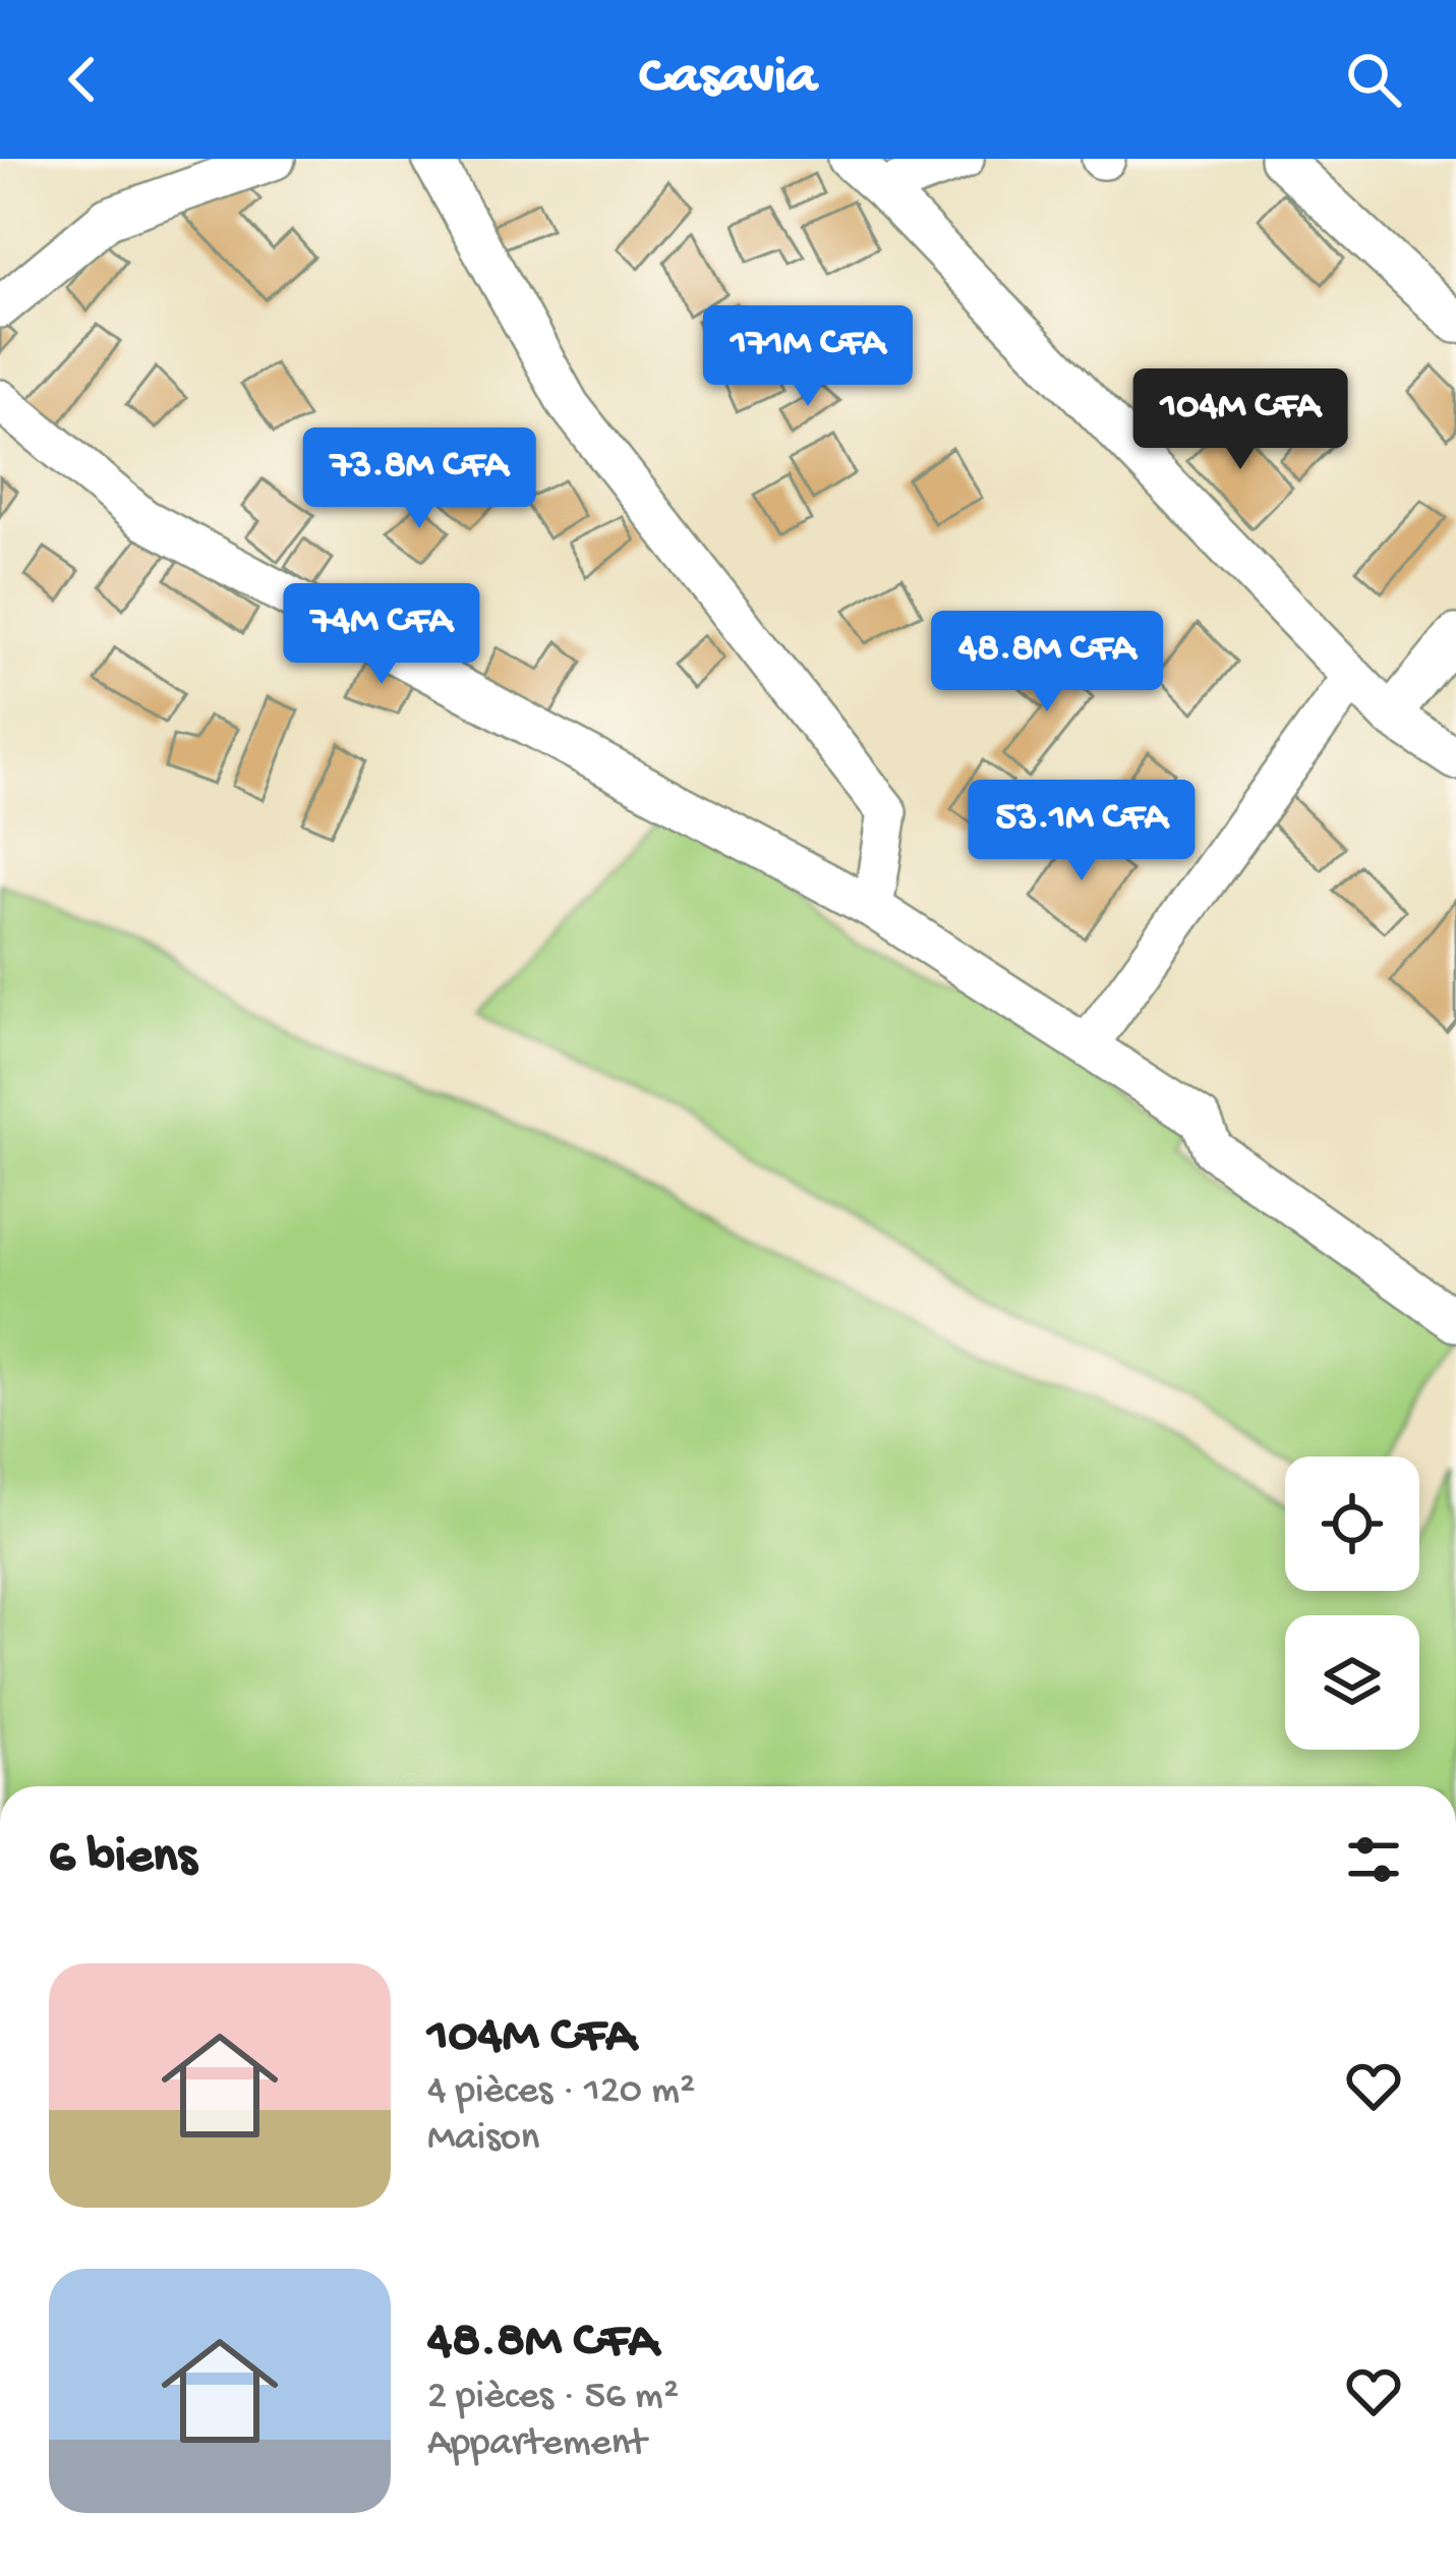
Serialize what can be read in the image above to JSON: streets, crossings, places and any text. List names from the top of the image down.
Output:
{
  "page": {
    "header": "Casavia",
    "price": [
      "171M CFA",
      "104M CFA",
      "73.8M CFA",
      "74M CFA",
      "48.8M CFA",
      "53.1M CFA"
    ],
    "heading": "6 biens",
    "list": [
      {
        "name": "104M CFA",
        "note": "4 pièces · 120 m² · Maison"
      },
      {
        "name": "48.8M CFA",
        "note": "2 pièces · 56 m² · Appartement"
      }
    ]
  }
}
